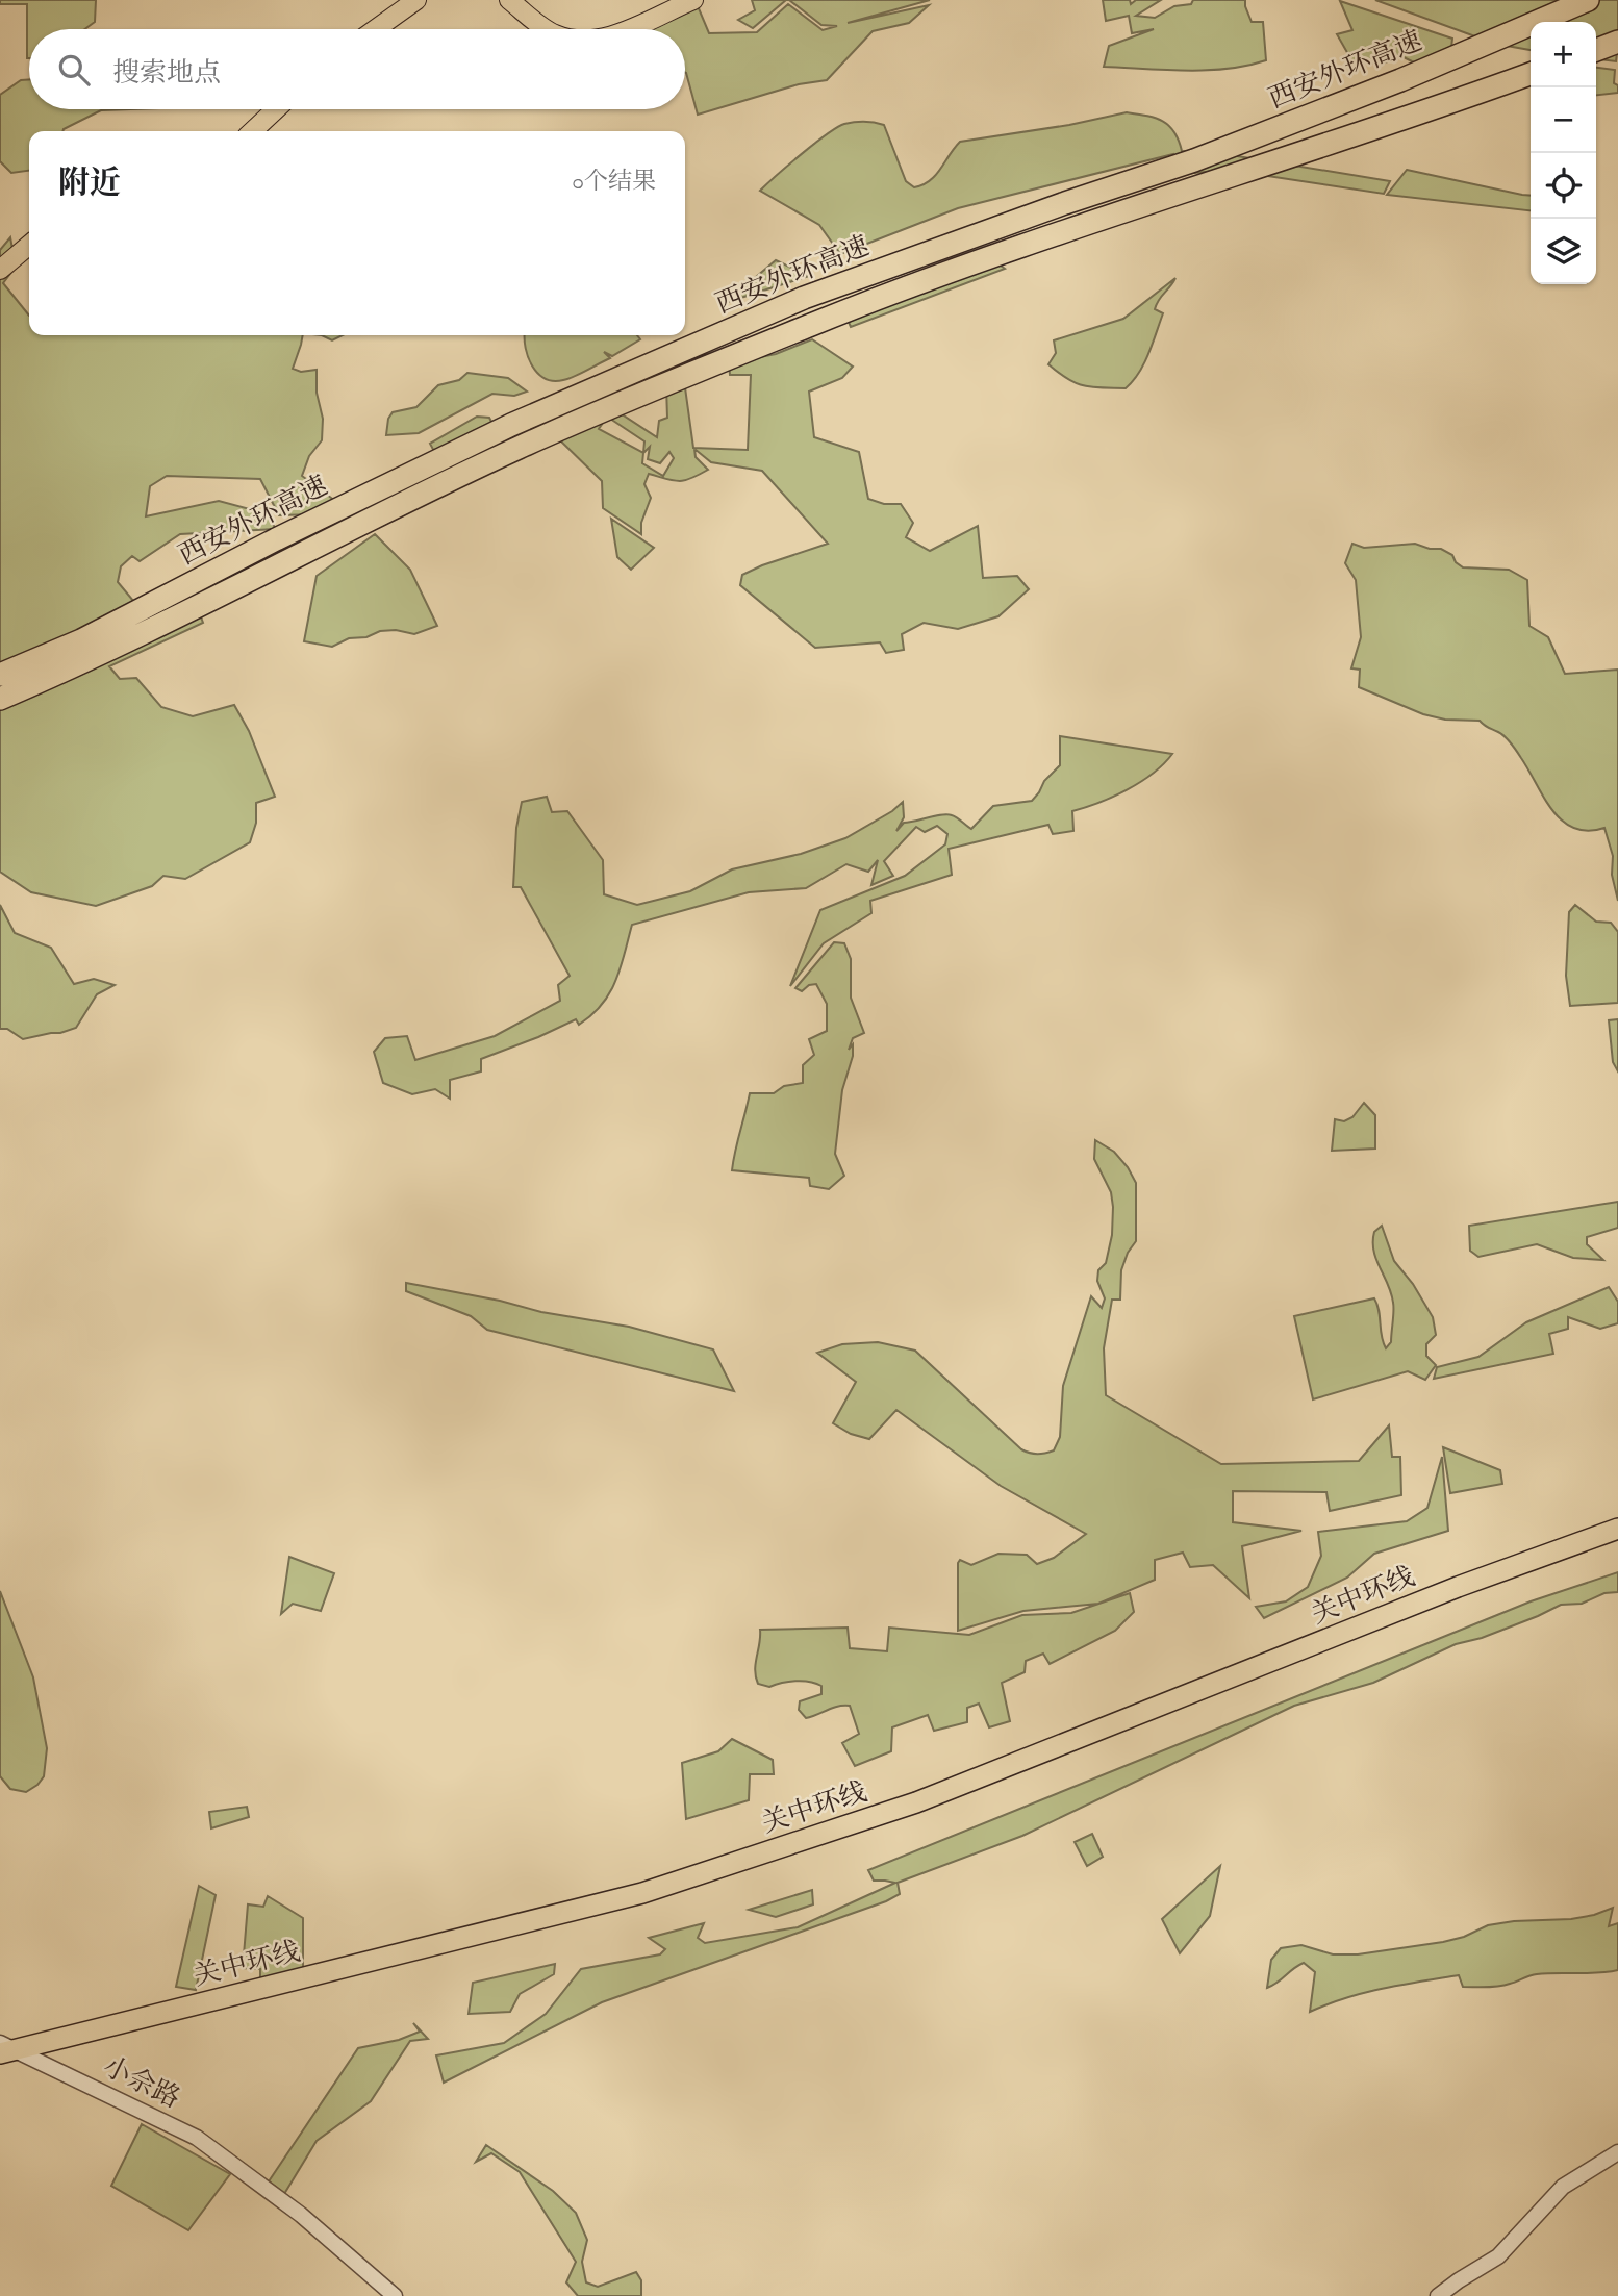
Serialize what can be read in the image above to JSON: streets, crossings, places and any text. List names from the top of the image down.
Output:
{
  "streets": {
    "highway": ["西安外环高速", "关中环线"],
    "street": ["小佘路"]
  },
  "crossings": [
    ["关中环线", "小佘路"]
  ],
  "page": {
    "map_buttons": ["+", "−"],
    "search": "搜索地点",
    "heading": ["附近", "0个结果"]
  }
}
